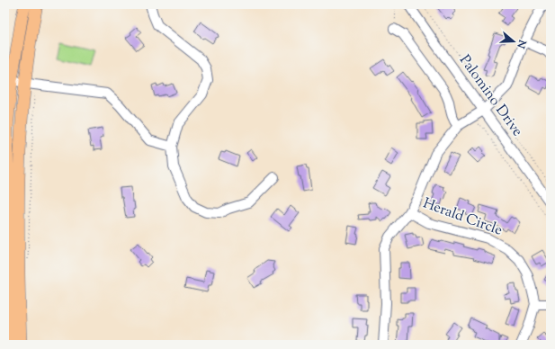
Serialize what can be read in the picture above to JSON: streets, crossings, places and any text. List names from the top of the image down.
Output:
{
  "streets": {
    "street": ["Palomino Drive", "Herald Circle"]
  },
  "north": "right"
}
